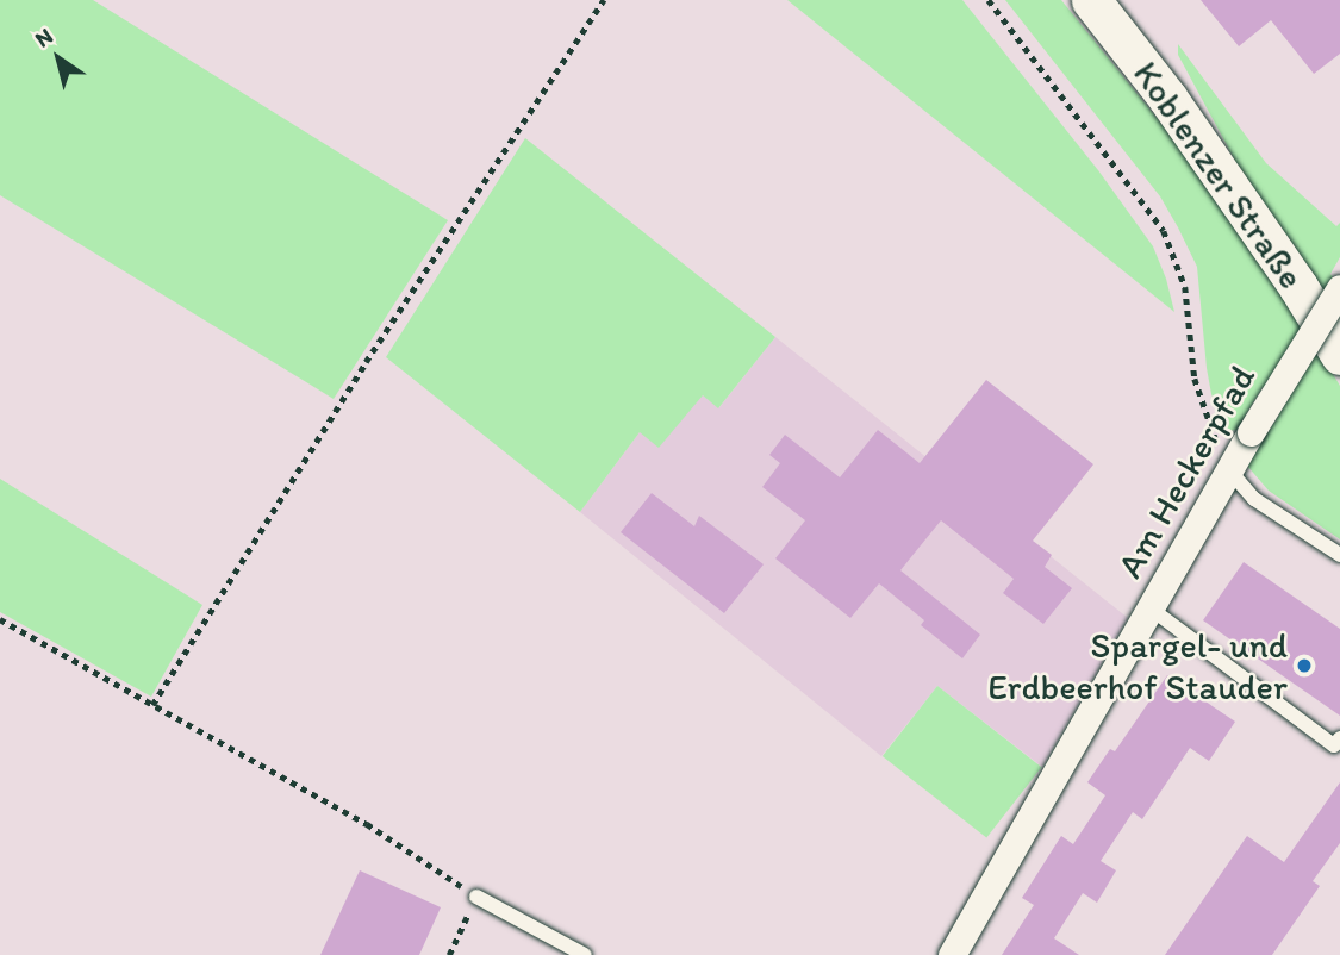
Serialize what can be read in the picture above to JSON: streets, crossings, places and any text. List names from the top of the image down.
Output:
{
  "streets": {
    "main road": ["Koblenzer Straße"],
    "street": ["Am Heckerpfad"]
  },
  "places": ["Spargel- und Erdbeerhof Stauder"],
  "north": "top left"
}
